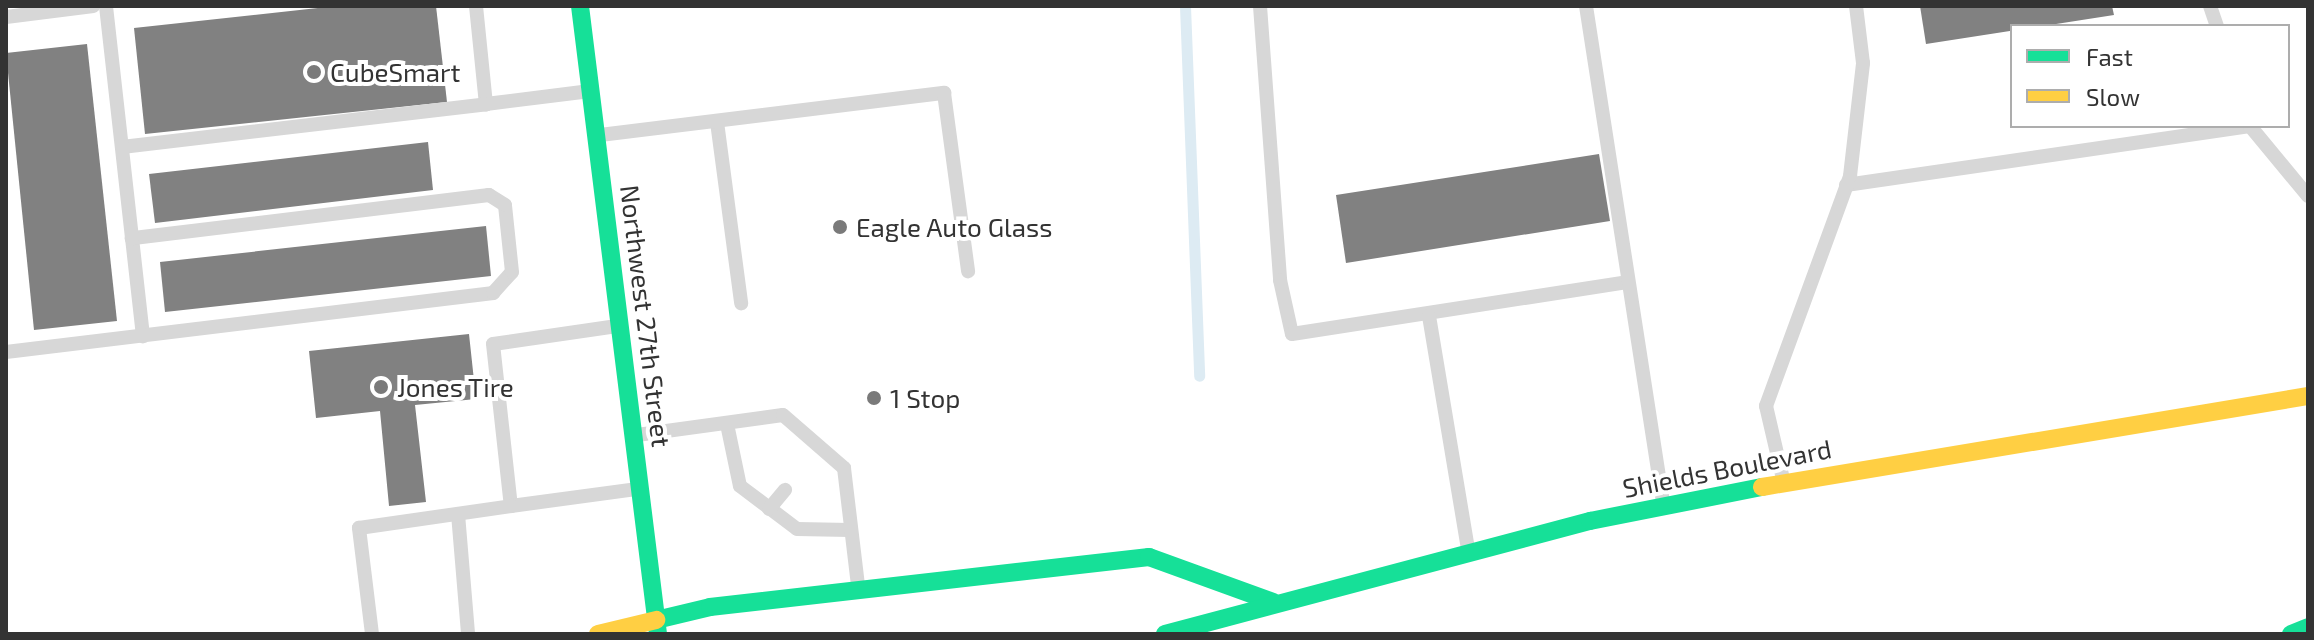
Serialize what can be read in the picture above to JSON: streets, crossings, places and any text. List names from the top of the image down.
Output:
{
  "streets": {
    "main road": ["Northwest 27th Street", "Shields Boulevard"]
  },
  "places": [
    "CubeSmart",
    "Eagle Auto Glass",
    "Jones Tire",
    "1 Stop"
  ],
  "legend": ["Fast", "Slow"]
}
